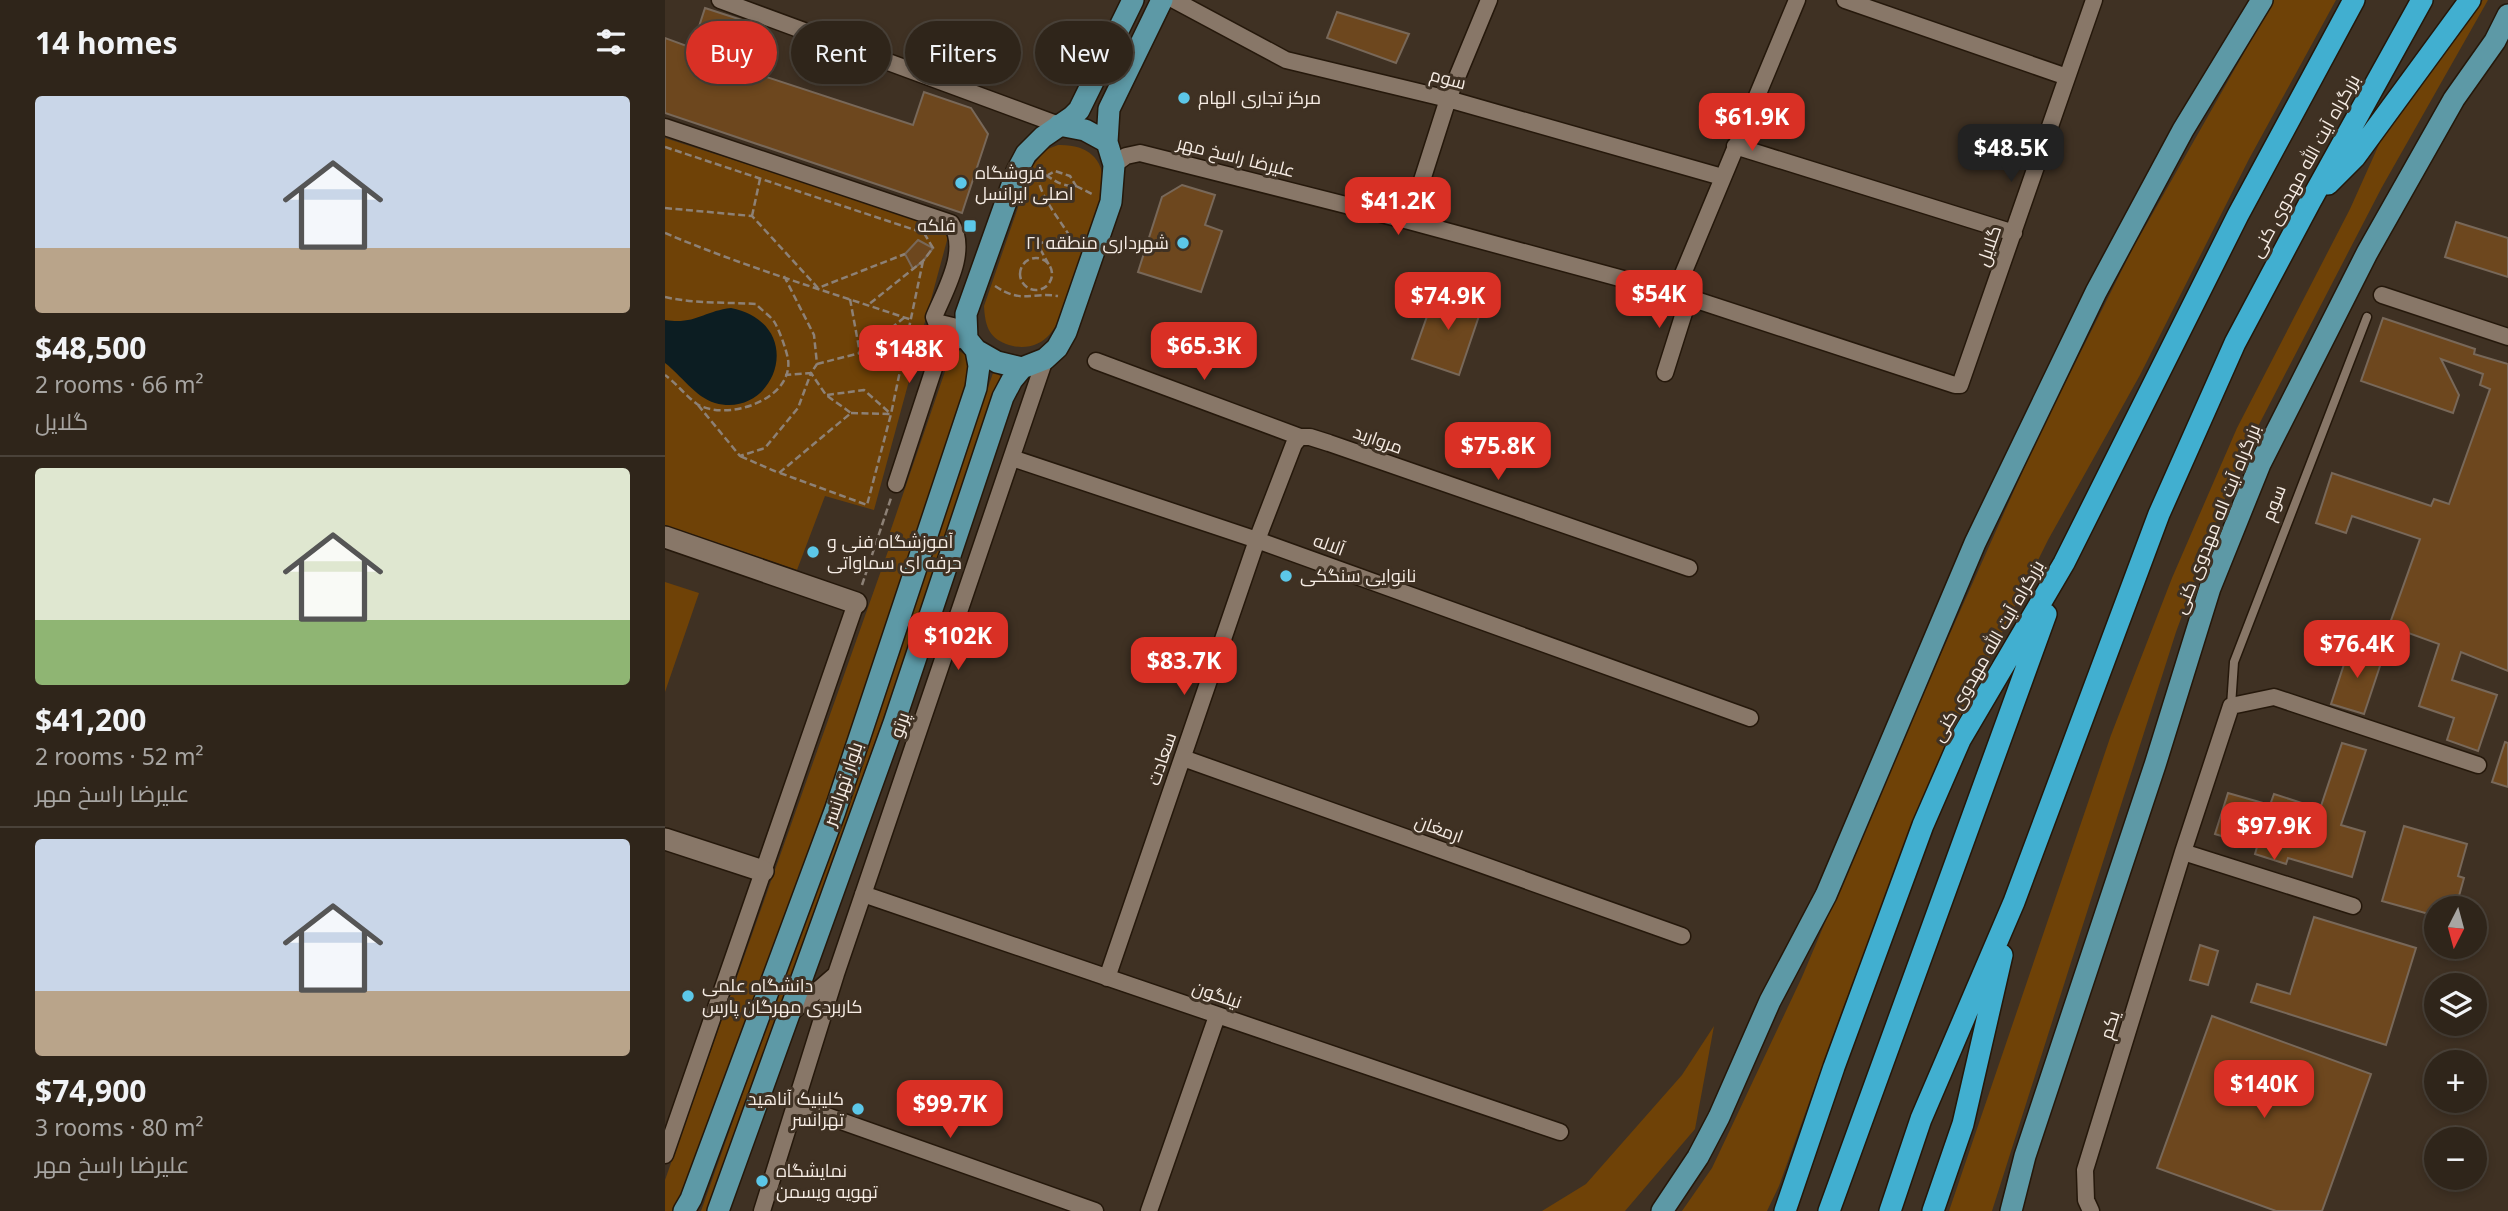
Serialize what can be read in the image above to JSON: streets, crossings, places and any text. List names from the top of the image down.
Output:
{
  "streets": {
    "highway": ["بزرگراه آیت الله مهدوی کنی"],
    "main road": ["بزرگراه آیت اله مهدوی کنی", "بلوار تهرانسر"],
    "street": [
      "سوم",
      "علیرضا راسخ مهر",
      "گلایل",
      "مروارید",
      "آلاله",
      "پرتو",
      "سعادت",
      "ارمغان",
      "نیلگون",
      "یکم"
    ]
  },
  "crossings": [
    ["سوم", "یکم"],
    ["علیرضا راسخ مهر", "گلایل"],
    ["مروارید", "سعادت"],
    ["آلاله", "پرتو"],
    ["آلاله", "سعادت"],
    ["پرتو", "نیلگون"],
    ["سعادت", "ارمغان"],
    ["سعادت", "نیلگون"]
  ],
  "places": {
    "other": [
      "مرکز تجاری الهام",
      "فروشگاه اصلی ایرانسل",
      "شهرداری منطقه ۲۱",
      "آموزشگاه فنی و حرفه ای سماواتی",
      "نانوایی سنگکی",
      "دانشگاه علمی کاربردی مهرگان پارس",
      "کلینیک آناهید تهرانسر",
      "نمایشگاه تهویه ویسمن"
    ],
    "transit": ["فلکه"]
  },
  "north": "bottom",
  "page": {
    "heading": "14 homes",
    "chip": [
      "Buy",
      "Rent",
      "Filters",
      "New"
    ],
    "list": [
      {
        "name": "$48,500",
        "note": "2 rooms · 66 m² · گلایل"
      },
      {
        "name": "$41,200",
        "note": "2 rooms · 52 m² · علیرضا راسخ مهر"
      },
      {
        "name": "$74,900",
        "note": "3 rooms · 80 m² · علیرضا راسخ مهر"
      }
    ],
    "price": [
      "$61.9K",
      "$48.5K",
      "$41.2K",
      "$54K",
      "$74.9K",
      "$65.3K",
      "$148K",
      "$75.8K",
      "$102K",
      "$76.4K",
      "$83.7K",
      "$97.9K",
      "$140K",
      "$99.7K"
    ],
    "map_buttons": ["+", "−"]
  }
}
